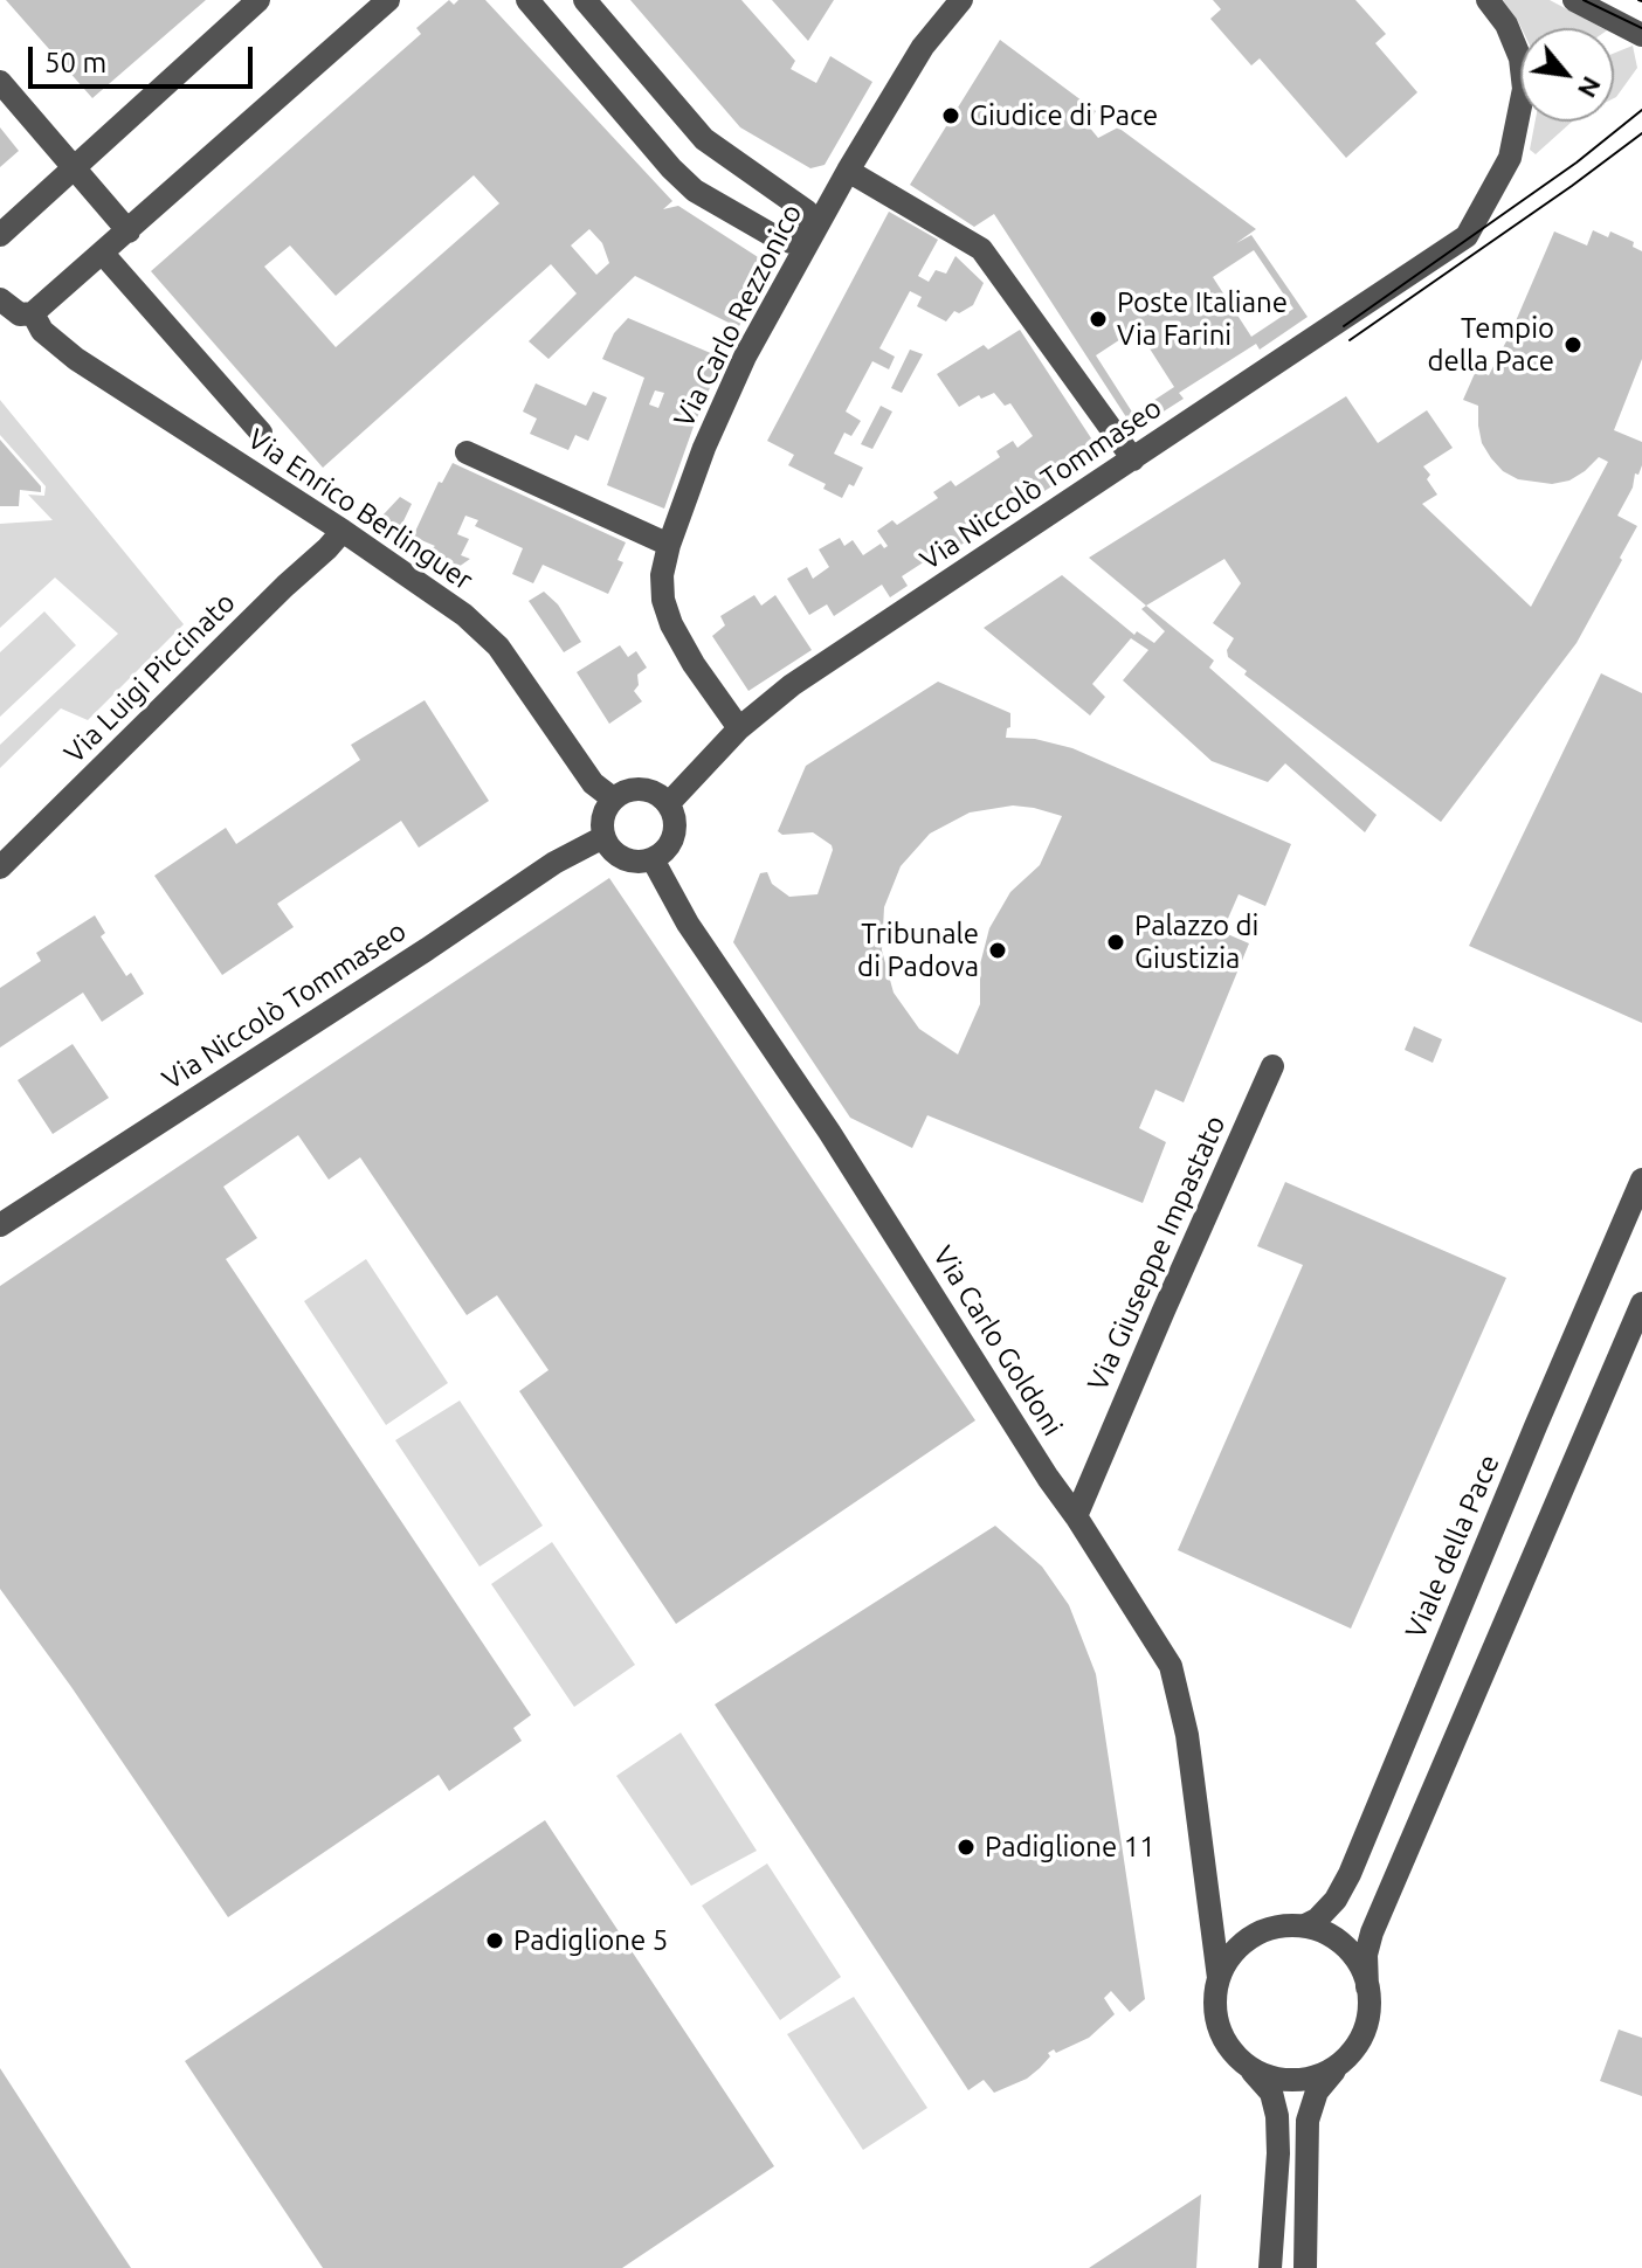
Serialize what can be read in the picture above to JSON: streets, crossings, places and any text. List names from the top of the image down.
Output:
{
  "streets": {
    "street": [
      "Via Carlo Rezzonico",
      "Via Niccolò Tommaseo",
      "Via Enrico Berlinguer",
      "Via Luigi Piccinato",
      "Via Giuseppe Impastato",
      "Via Carlo Goldoni",
      "Viale della Pace"
    ]
  },
  "crossings": [
    ["Via Carlo Rezzonico", "Via Niccolò Tommaseo"],
    ["Via Niccolò Tommaseo", "Via Enrico Berlinguer"],
    ["Via Niccolò Tommaseo", "Via Carlo Goldoni"],
    ["Via Enrico Berlinguer", "Via Luigi Piccinato"],
    ["Via Enrico Berlinguer", "Via Carlo Goldoni"],
    ["Via Giuseppe Impastato", "Via Carlo Goldoni"],
    ["Via Carlo Goldoni", "Viale della Pace"]
  ],
  "places": [
    "Giudice di Pace",
    "Poste Italiane Via Farini",
    "Tempio della Pace",
    "Palazzo di Giustizia",
    "Tribunale di Padova",
    "Padiglione 11",
    "Padiglione 5"
  ],
  "scale_bar": "50 m",
  "north": "bottom right"
}
